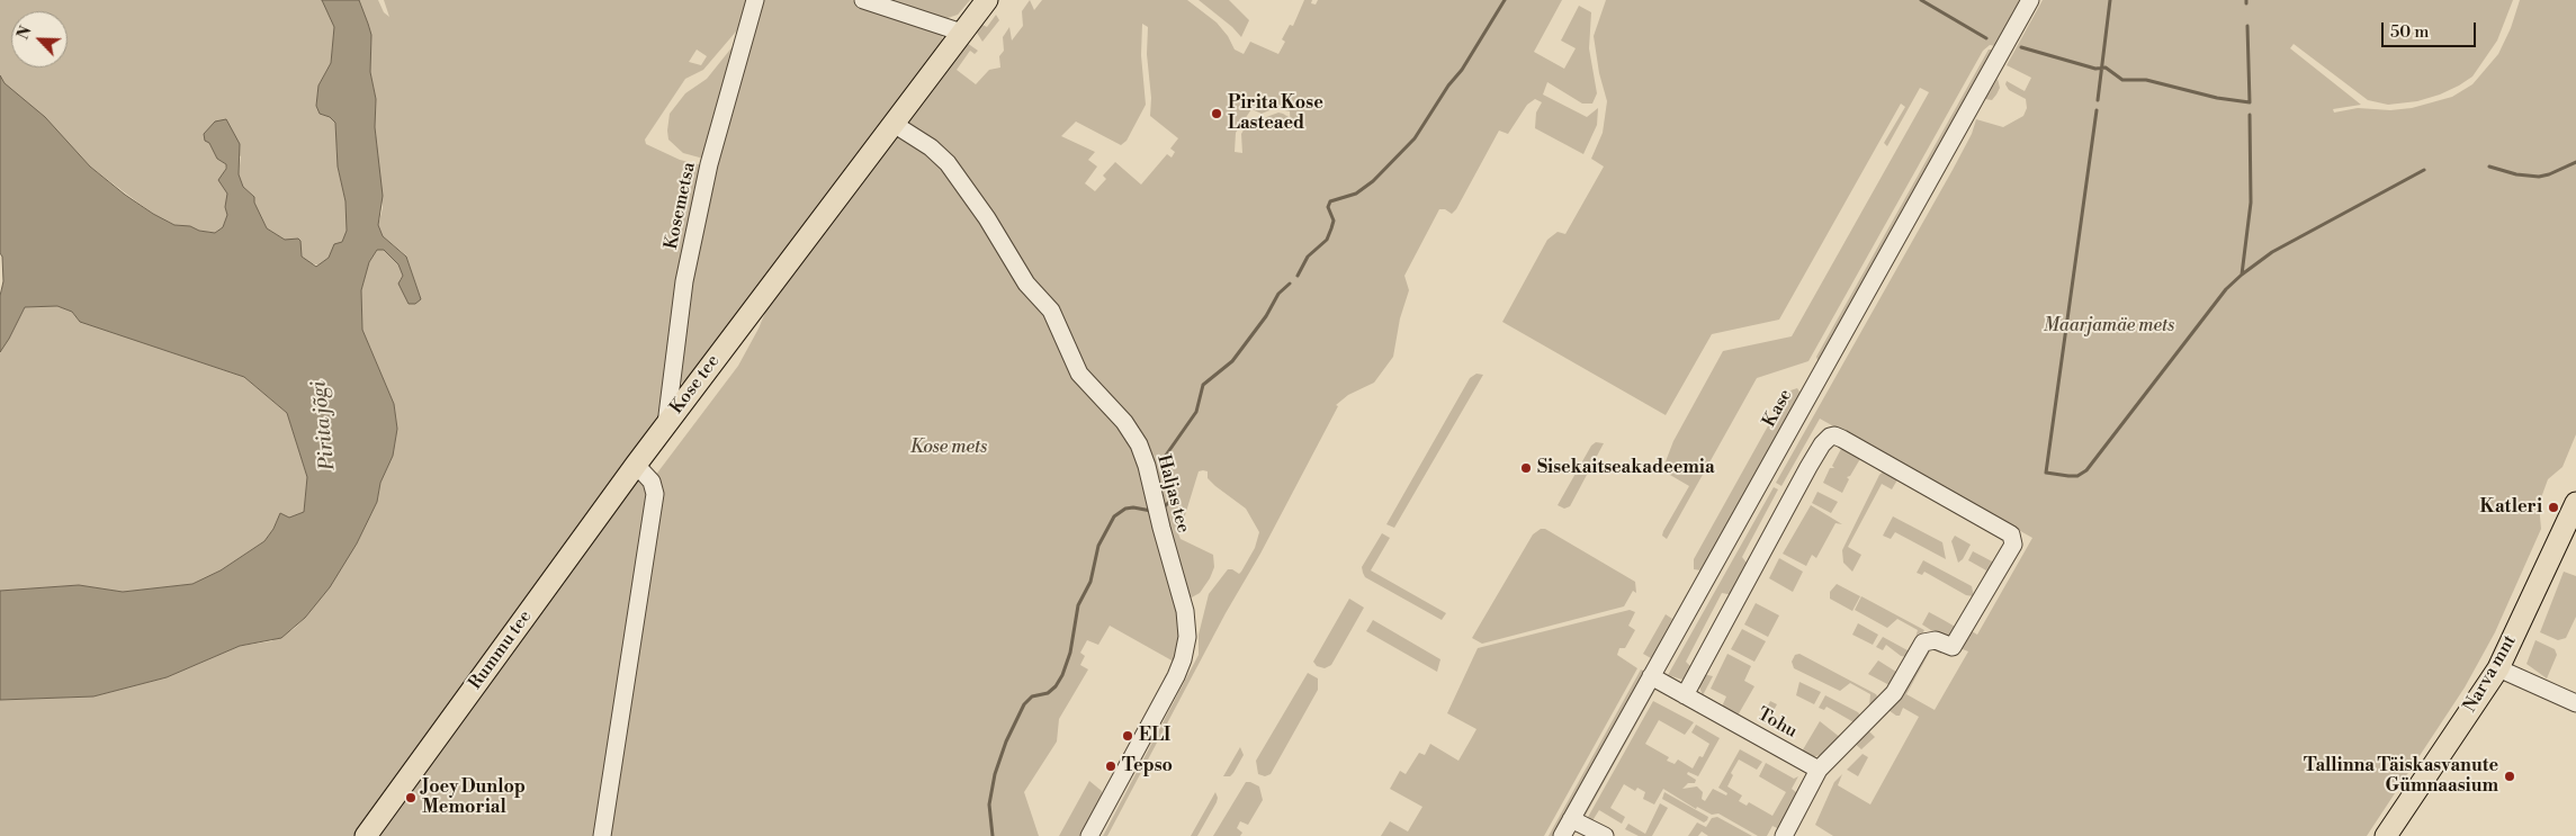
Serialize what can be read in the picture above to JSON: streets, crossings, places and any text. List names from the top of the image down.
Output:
{
  "streets": {
    "main road": ["Kose tee", "Rummu tee", "Narva mnt"],
    "street": [
      "Kosemetsa",
      "Kase",
      "Haljas tee",
      "Tohu"
    ]
  },
  "crossings": [
    ["Kosemetsa", "Kose tee"],
    ["Kose tee", "Haljas tee"],
    ["Kose tee", "Rummu tee"],
    ["Kase", "Tohu"]
  ],
  "water": ["Pirita jõgi"],
  "parks": ["Maarjamäe mets", "Kose mets"],
  "places": [
    "Pirita Kose Lasteaed",
    "Sisekaitseakadeemia",
    "Katleri",
    "ELI",
    "Tepso",
    "Tallinna Täiskasvanute Gümnaasium",
    "Joey Dunlop Memorial"
  ],
  "scale_bar": "50 m",
  "north": "top left"
}
